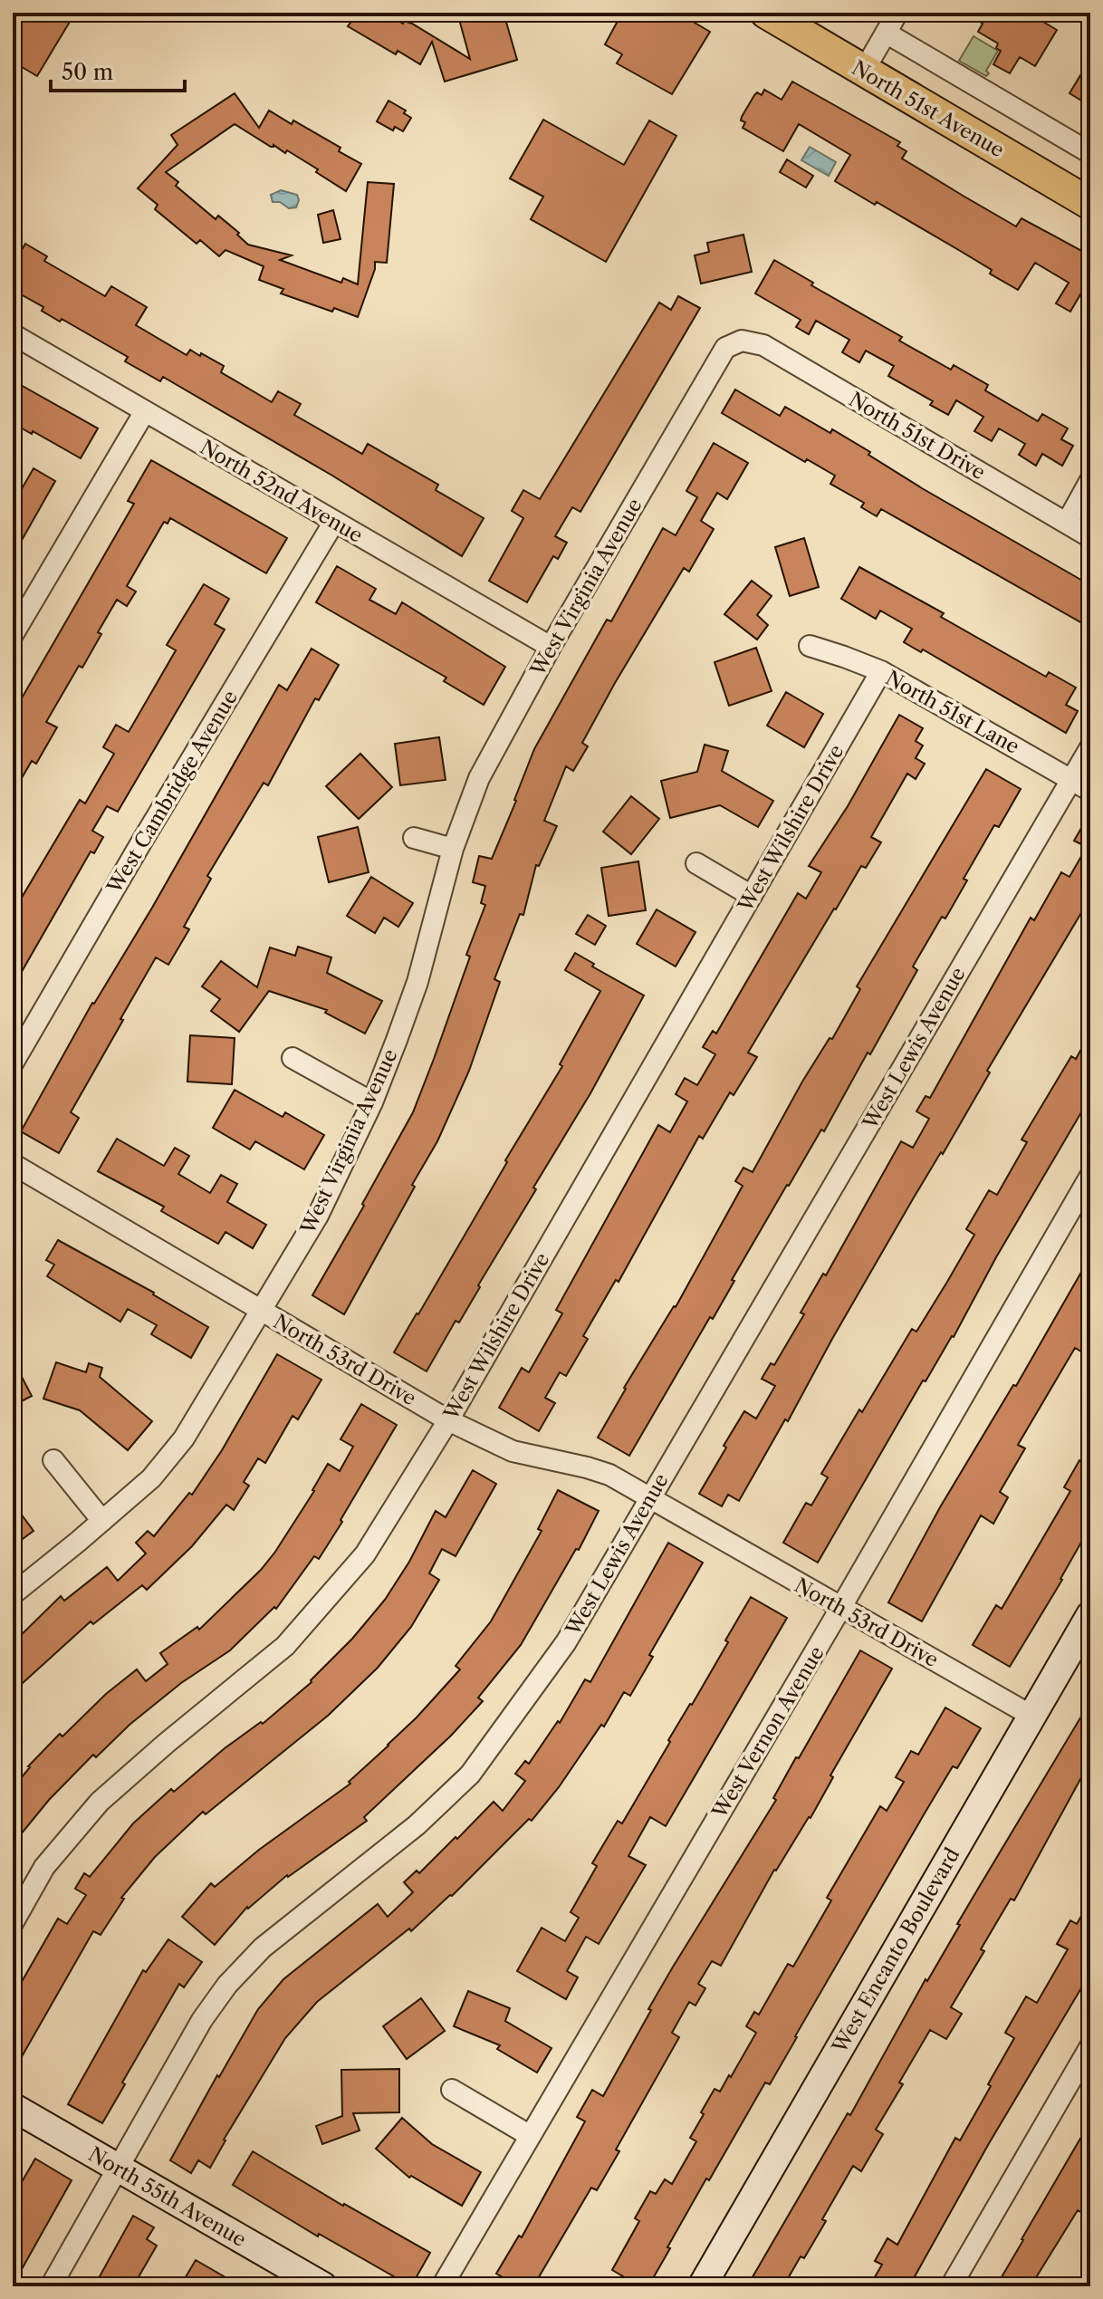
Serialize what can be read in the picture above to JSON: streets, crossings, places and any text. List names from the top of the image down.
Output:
{
  "streets": {
    "main road": ["North 51st Avenue"],
    "street": [
      "North 51st Drive",
      "North 52nd Avenue",
      "West Virginia Avenue",
      "North 51st Lane",
      "West Cambridge Avenue",
      "West Wilshire Drive",
      "West Lewis Avenue",
      "North 53rd Drive",
      "West Vernon Avenue",
      "West Encanto Boulevard",
      "North 55th Avenue"
    ]
  },
  "crossings": [
    ["North 51st Drive", "West Virginia Avenue"],
    ["North 52nd Avenue", "West Virginia Avenue"],
    ["North 52nd Avenue", "West Cambridge Avenue"],
    ["West Virginia Avenue", "North 53rd Drive"],
    ["North 51st Lane", "West Wilshire Drive"],
    ["North 51st Lane", "West Lewis Avenue"],
    ["West Wilshire Drive", "North 53rd Drive"],
    ["West Lewis Avenue", "North 53rd Drive"],
    ["West Lewis Avenue", "North 55th Avenue"],
    ["North 53rd Drive", "West Vernon Avenue"],
    ["North 53rd Drive", "West Encanto Boulevard"]
  ],
  "scale_bar": "50 m"
}
